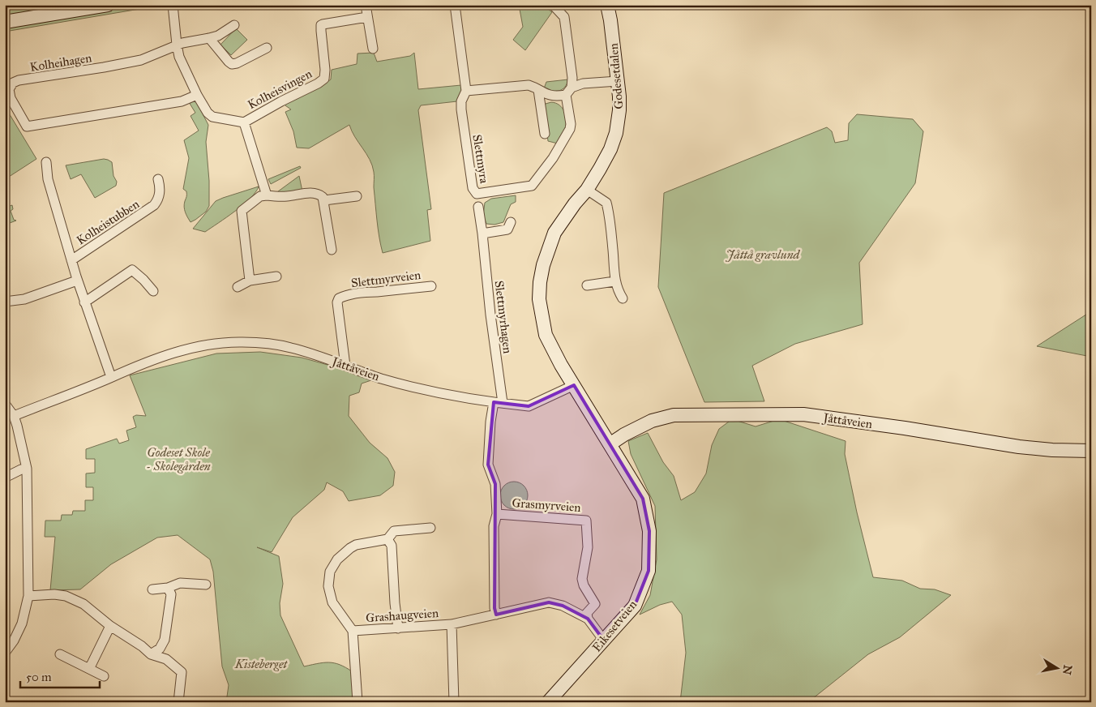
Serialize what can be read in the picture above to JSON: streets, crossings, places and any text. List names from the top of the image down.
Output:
{
  "streets": {
    "main road": ["Godesetdalen", "Jåttåveien", "Eikesetveien"],
    "street": [
      "Kolheihagen",
      "Kolheisvingen",
      "Slettmyra",
      "Kolheistubben",
      "Slettmyrveien",
      "Slettmyrhagen",
      "Grasmyrveien",
      "Grashaugveien"
    ]
  },
  "crossings": [
    ["Kolheihagen", "Kolheisvingen"],
    ["Godesetdalen", "Jåttåveien"],
    ["Godesetdalen", "Eikesetveien"],
    ["Kolheistubben", "Jåttåveien"],
    ["Slettmyrveien", "Jåttåveien"],
    ["Slettmyrhagen", "Jåttåveien"],
    ["Slettmyrhagen", "Grasmyrveien"],
    ["Jåttåveien", "Eikesetveien"],
    ["Grasmyrveien", "Grashaugveien"],
    ["Grashaugveien", "Eikesetveien"]
  ],
  "parks": ["Jåttå gravlund", "Godeset Skole - Skolegården", "Kisteberget"],
  "scale_bar": "50 m",
  "north": "right"
}
